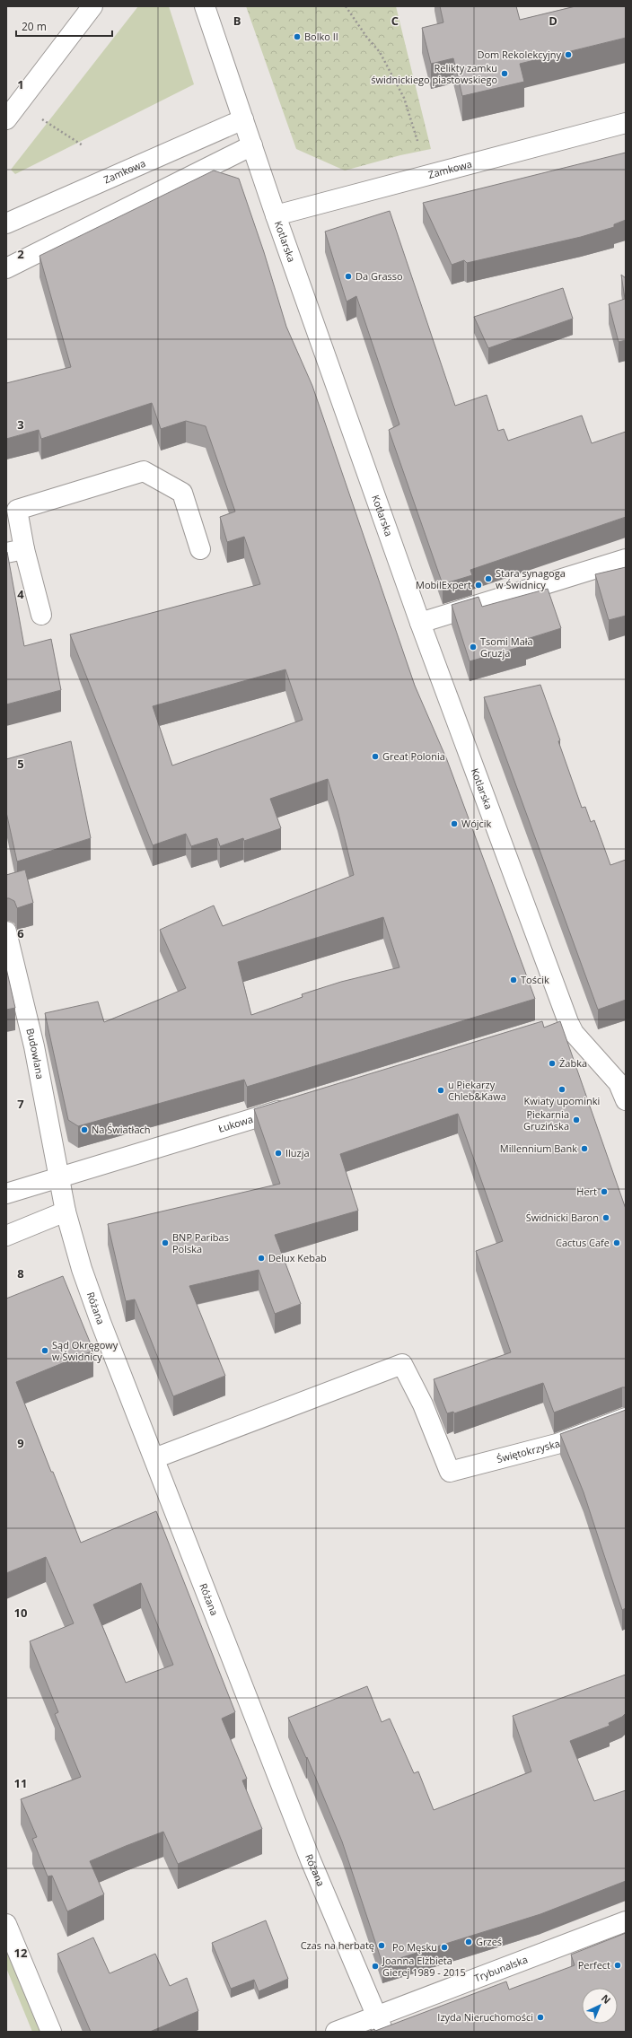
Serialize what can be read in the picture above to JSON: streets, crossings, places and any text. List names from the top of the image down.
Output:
{
  "streets": {
    "street": [
      "Zamkowa",
      "Kotlarska",
      "Budowlana",
      "Łukowa",
      "Różana",
      "Świętokrzyska",
      "Trybunalska"
    ]
  },
  "crossings": [
    ["Zamkowa", "Kotlarska"],
    ["Budowlana", "Łukowa"],
    ["Budowlana", "Różana"],
    ["Łukowa", "Różana"],
    ["Różana", "Świętokrzyska"],
    ["Różana", "Trybunalska"]
  ],
  "places": [
    "Bolko II",
    "Dom Rekolekcyjny",
    "Relikty zamku świdnickiego piastowskiego",
    "Da Grasso",
    "Stara synagoga w Świdnicy",
    "MobilExpert",
    "Tsomi Mała Gruzja",
    "Great Polonia",
    "Wójcik",
    "Tościk",
    "Żabka",
    "Kwiaty upominki",
    "u Piekarzy Chleb&Kawa",
    "Piekarnia Gruzińska",
    "Na Światłach",
    "Millennium Bank",
    "Iluzja",
    "Hert",
    "Świdnicki Baron",
    "BNP Paribas Polska",
    "Cactus Cafe",
    "Delux Kebab",
    "Sąd Okręgowy w Świdnicy",
    "Grześ",
    "Czas na herbatę",
    "Po Męsku",
    "Perfect",
    "Joanna Elżbieta Gierej 1989 - 2015",
    "Izyda Nieruchomości"
  ],
  "scale_bar": "20 m",
  "north": "top right",
  "grid": {
    "columns": ["B", "C", "D"],
    "rows": [
      "1",
      "2",
      "3",
      "4",
      "5",
      "6",
      "7",
      "8",
      "9",
      "10",
      "11",
      "12"
    ]
  }
}
